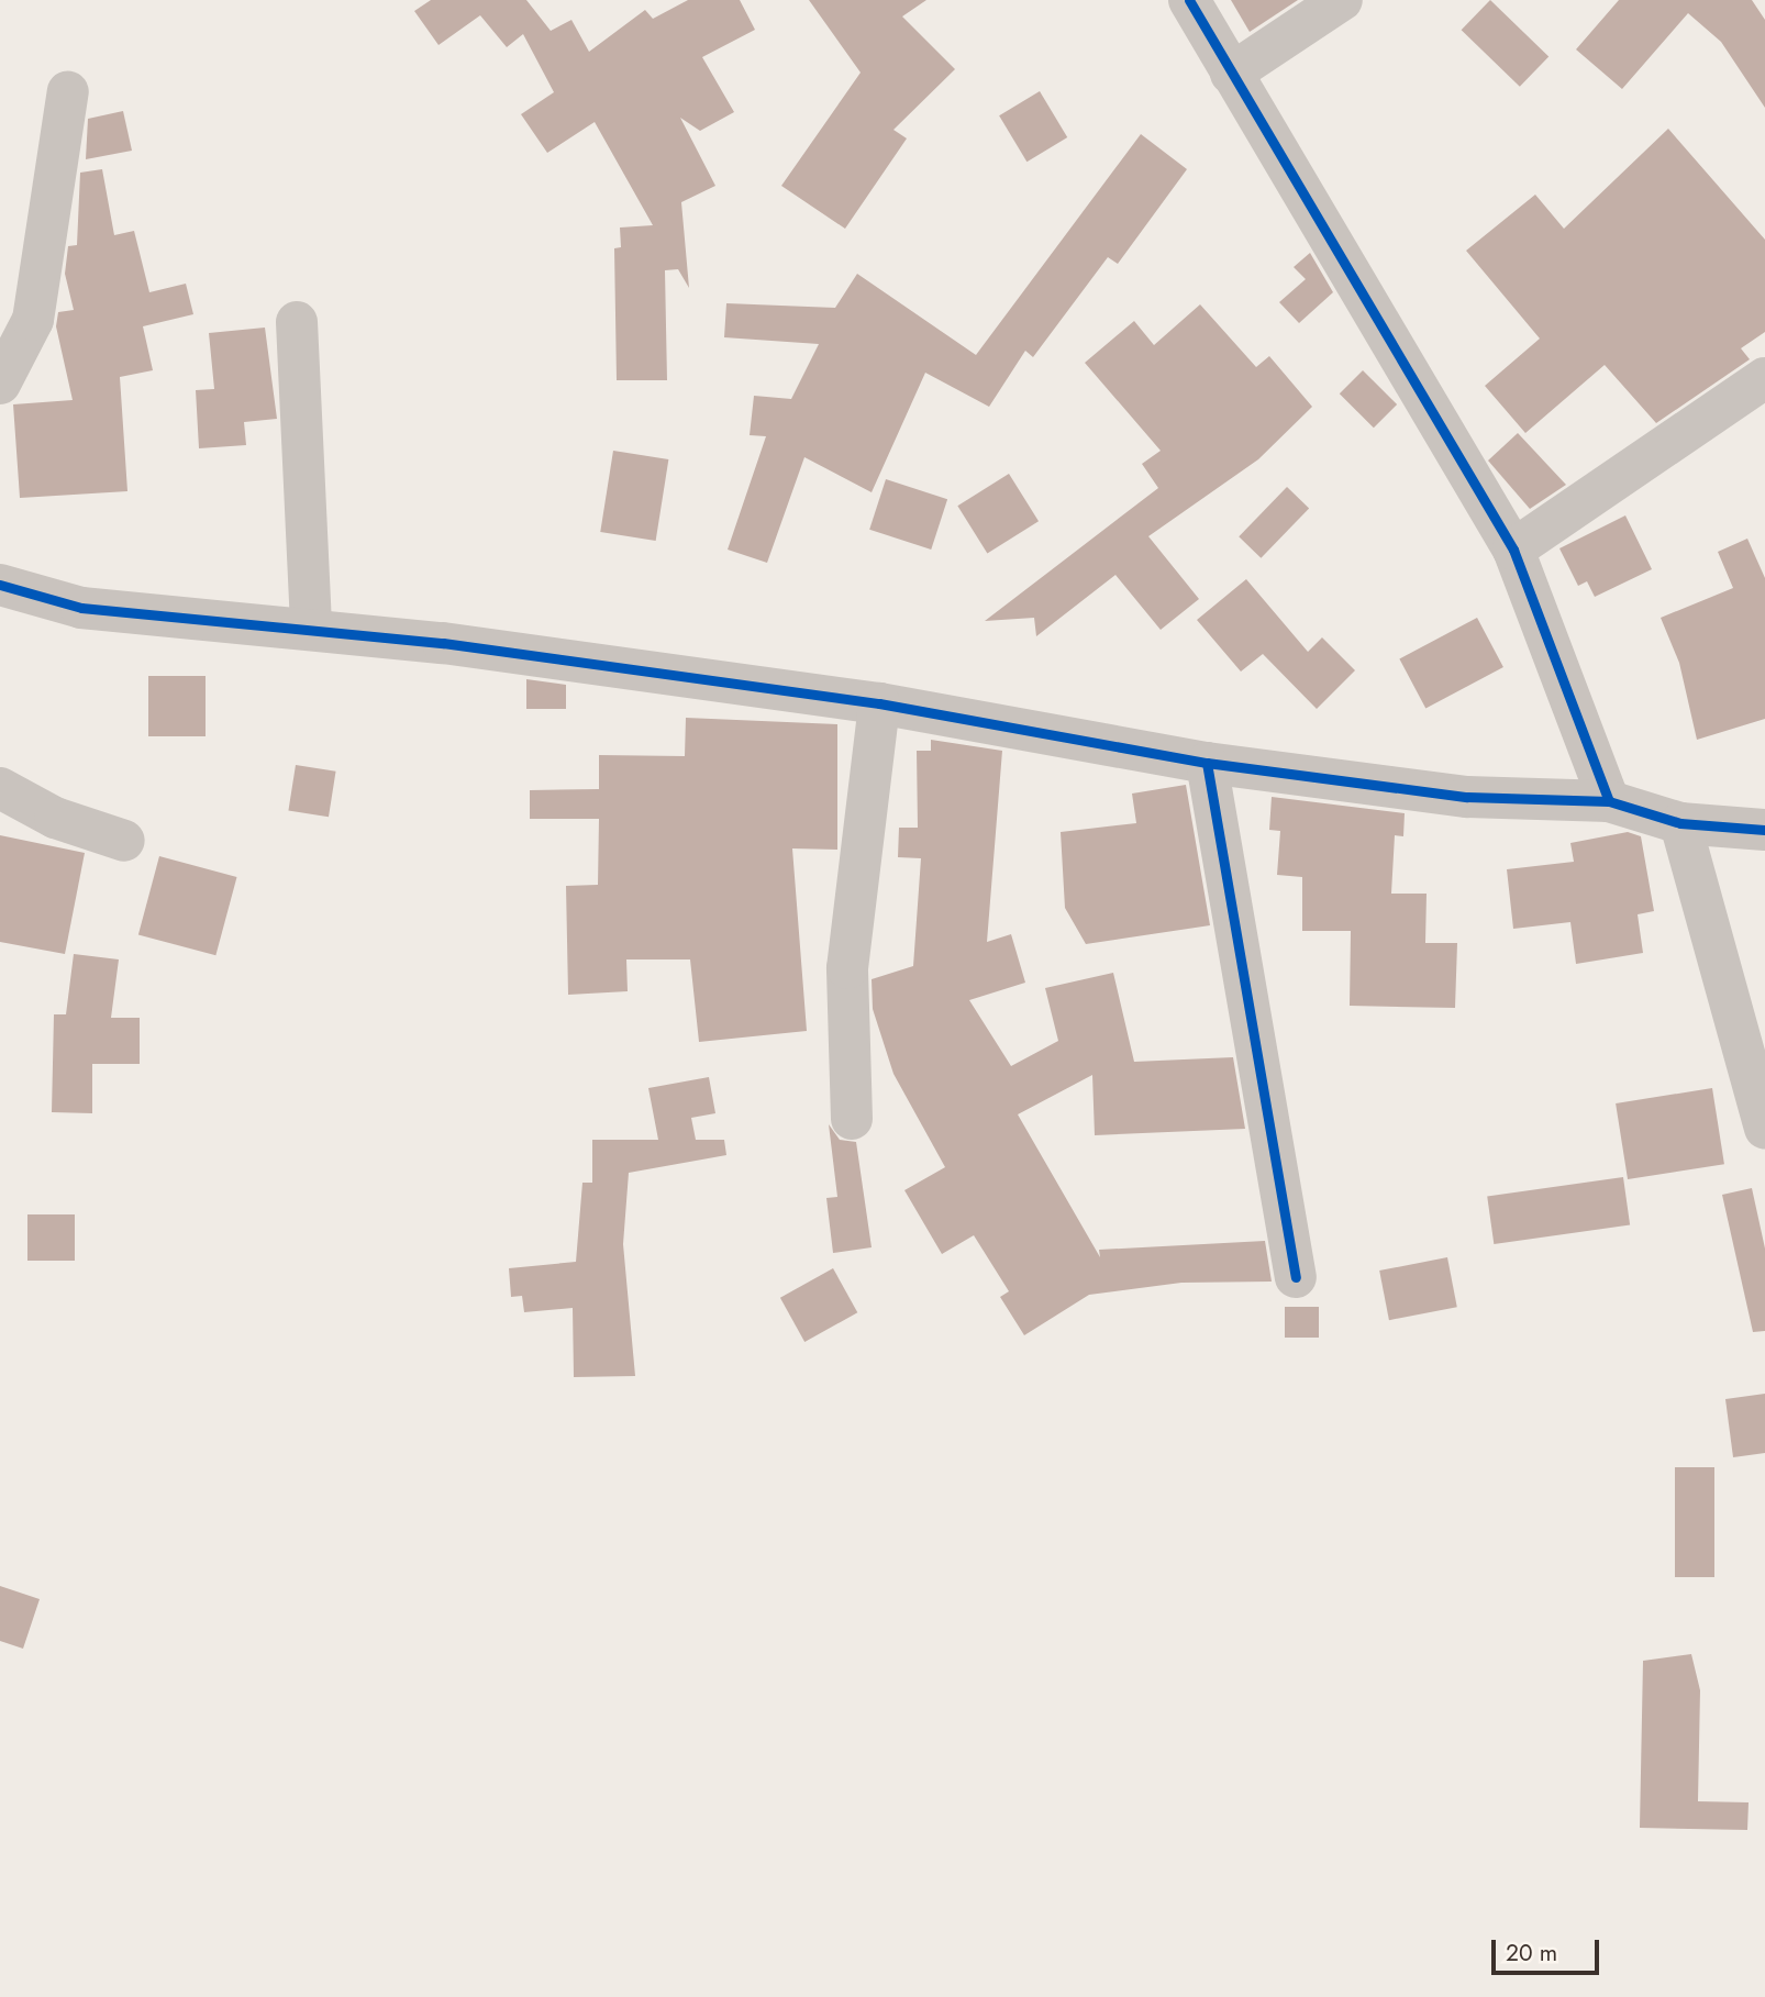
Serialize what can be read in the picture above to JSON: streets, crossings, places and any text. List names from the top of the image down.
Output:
{
  "scale_bar": "20 m"
}
